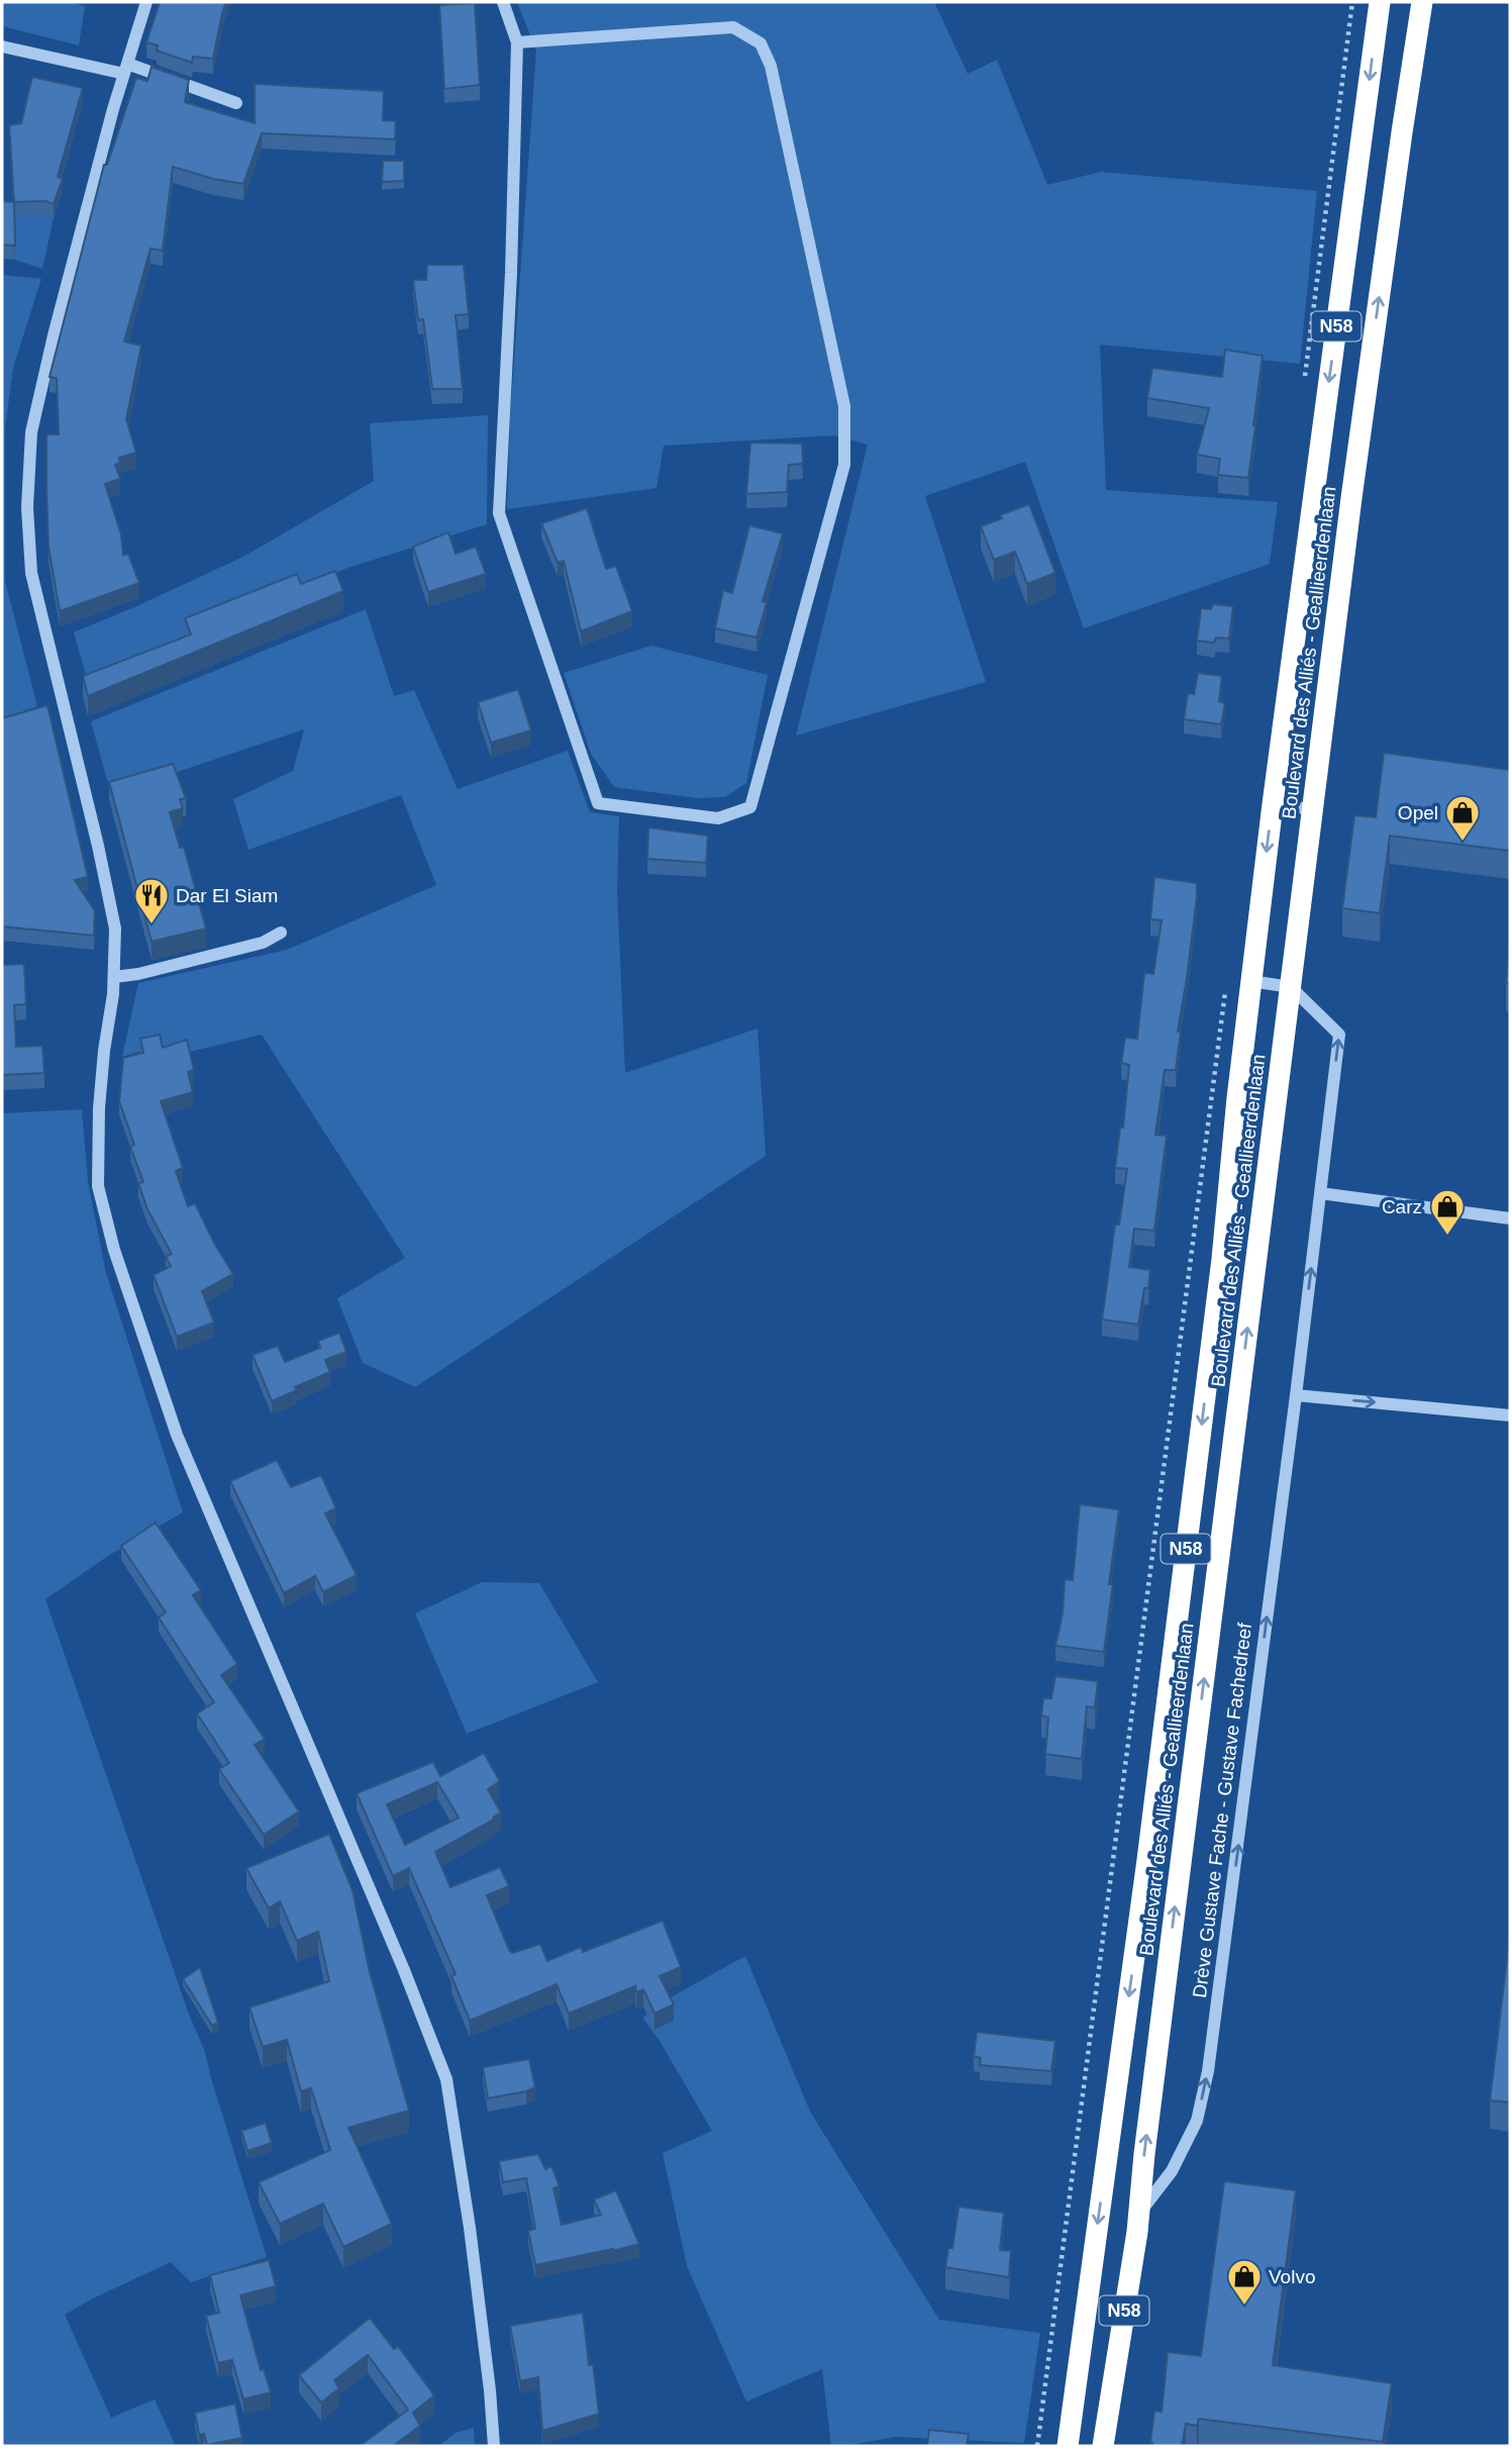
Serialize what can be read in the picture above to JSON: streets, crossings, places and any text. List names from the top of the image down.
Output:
{
  "streets": {
    "highway": ["N58", "Boulevard des Alliés - Geallieerdenlaan"],
    "street": ["Drève Gustave Fache - Gustave Fachedreef"]
  },
  "crossings": [
    ["Boulevard des Alliés - Geallieerdenlaan", "Drève Gustave Fache - Gustave Fachedreef"]
  ],
  "one_way": ["Drève Gustave Fache - Gustave Fachedreef"],
  "places": {
    "shop": ["Opel", "Carz", "Volvo"],
    "restaurant": ["Dar El Siam"]
  }
}
